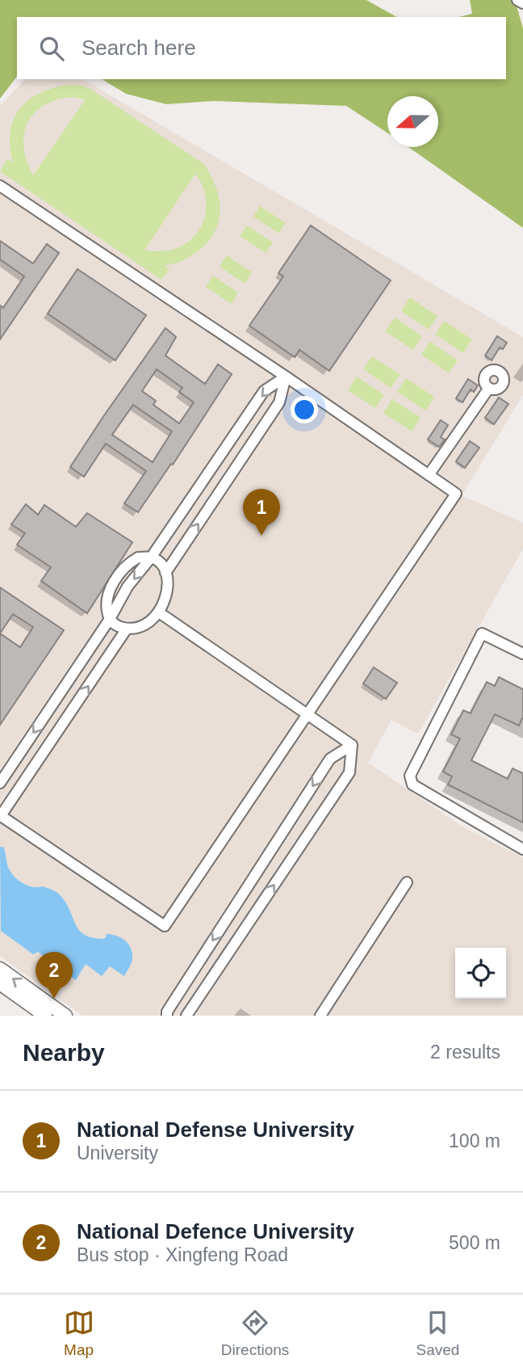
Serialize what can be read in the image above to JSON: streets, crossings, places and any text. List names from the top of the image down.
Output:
{
  "north": "left",
  "page": {
    "search": "Search here",
    "pins": ["1", "2"],
    "heading": ["Nearby", "2 results"],
    "list": [
      {
        "mark": "1",
        "name": "National Defense University",
        "note": "University",
        "value": "100 m"
      },
      {
        "mark": "2",
        "name": "National Defence University",
        "note": "Bus stop · Xingfeng Road",
        "value": "500 m"
      }
    ],
    "nav": ["Map", "Directions", "Saved"]
  }
}
